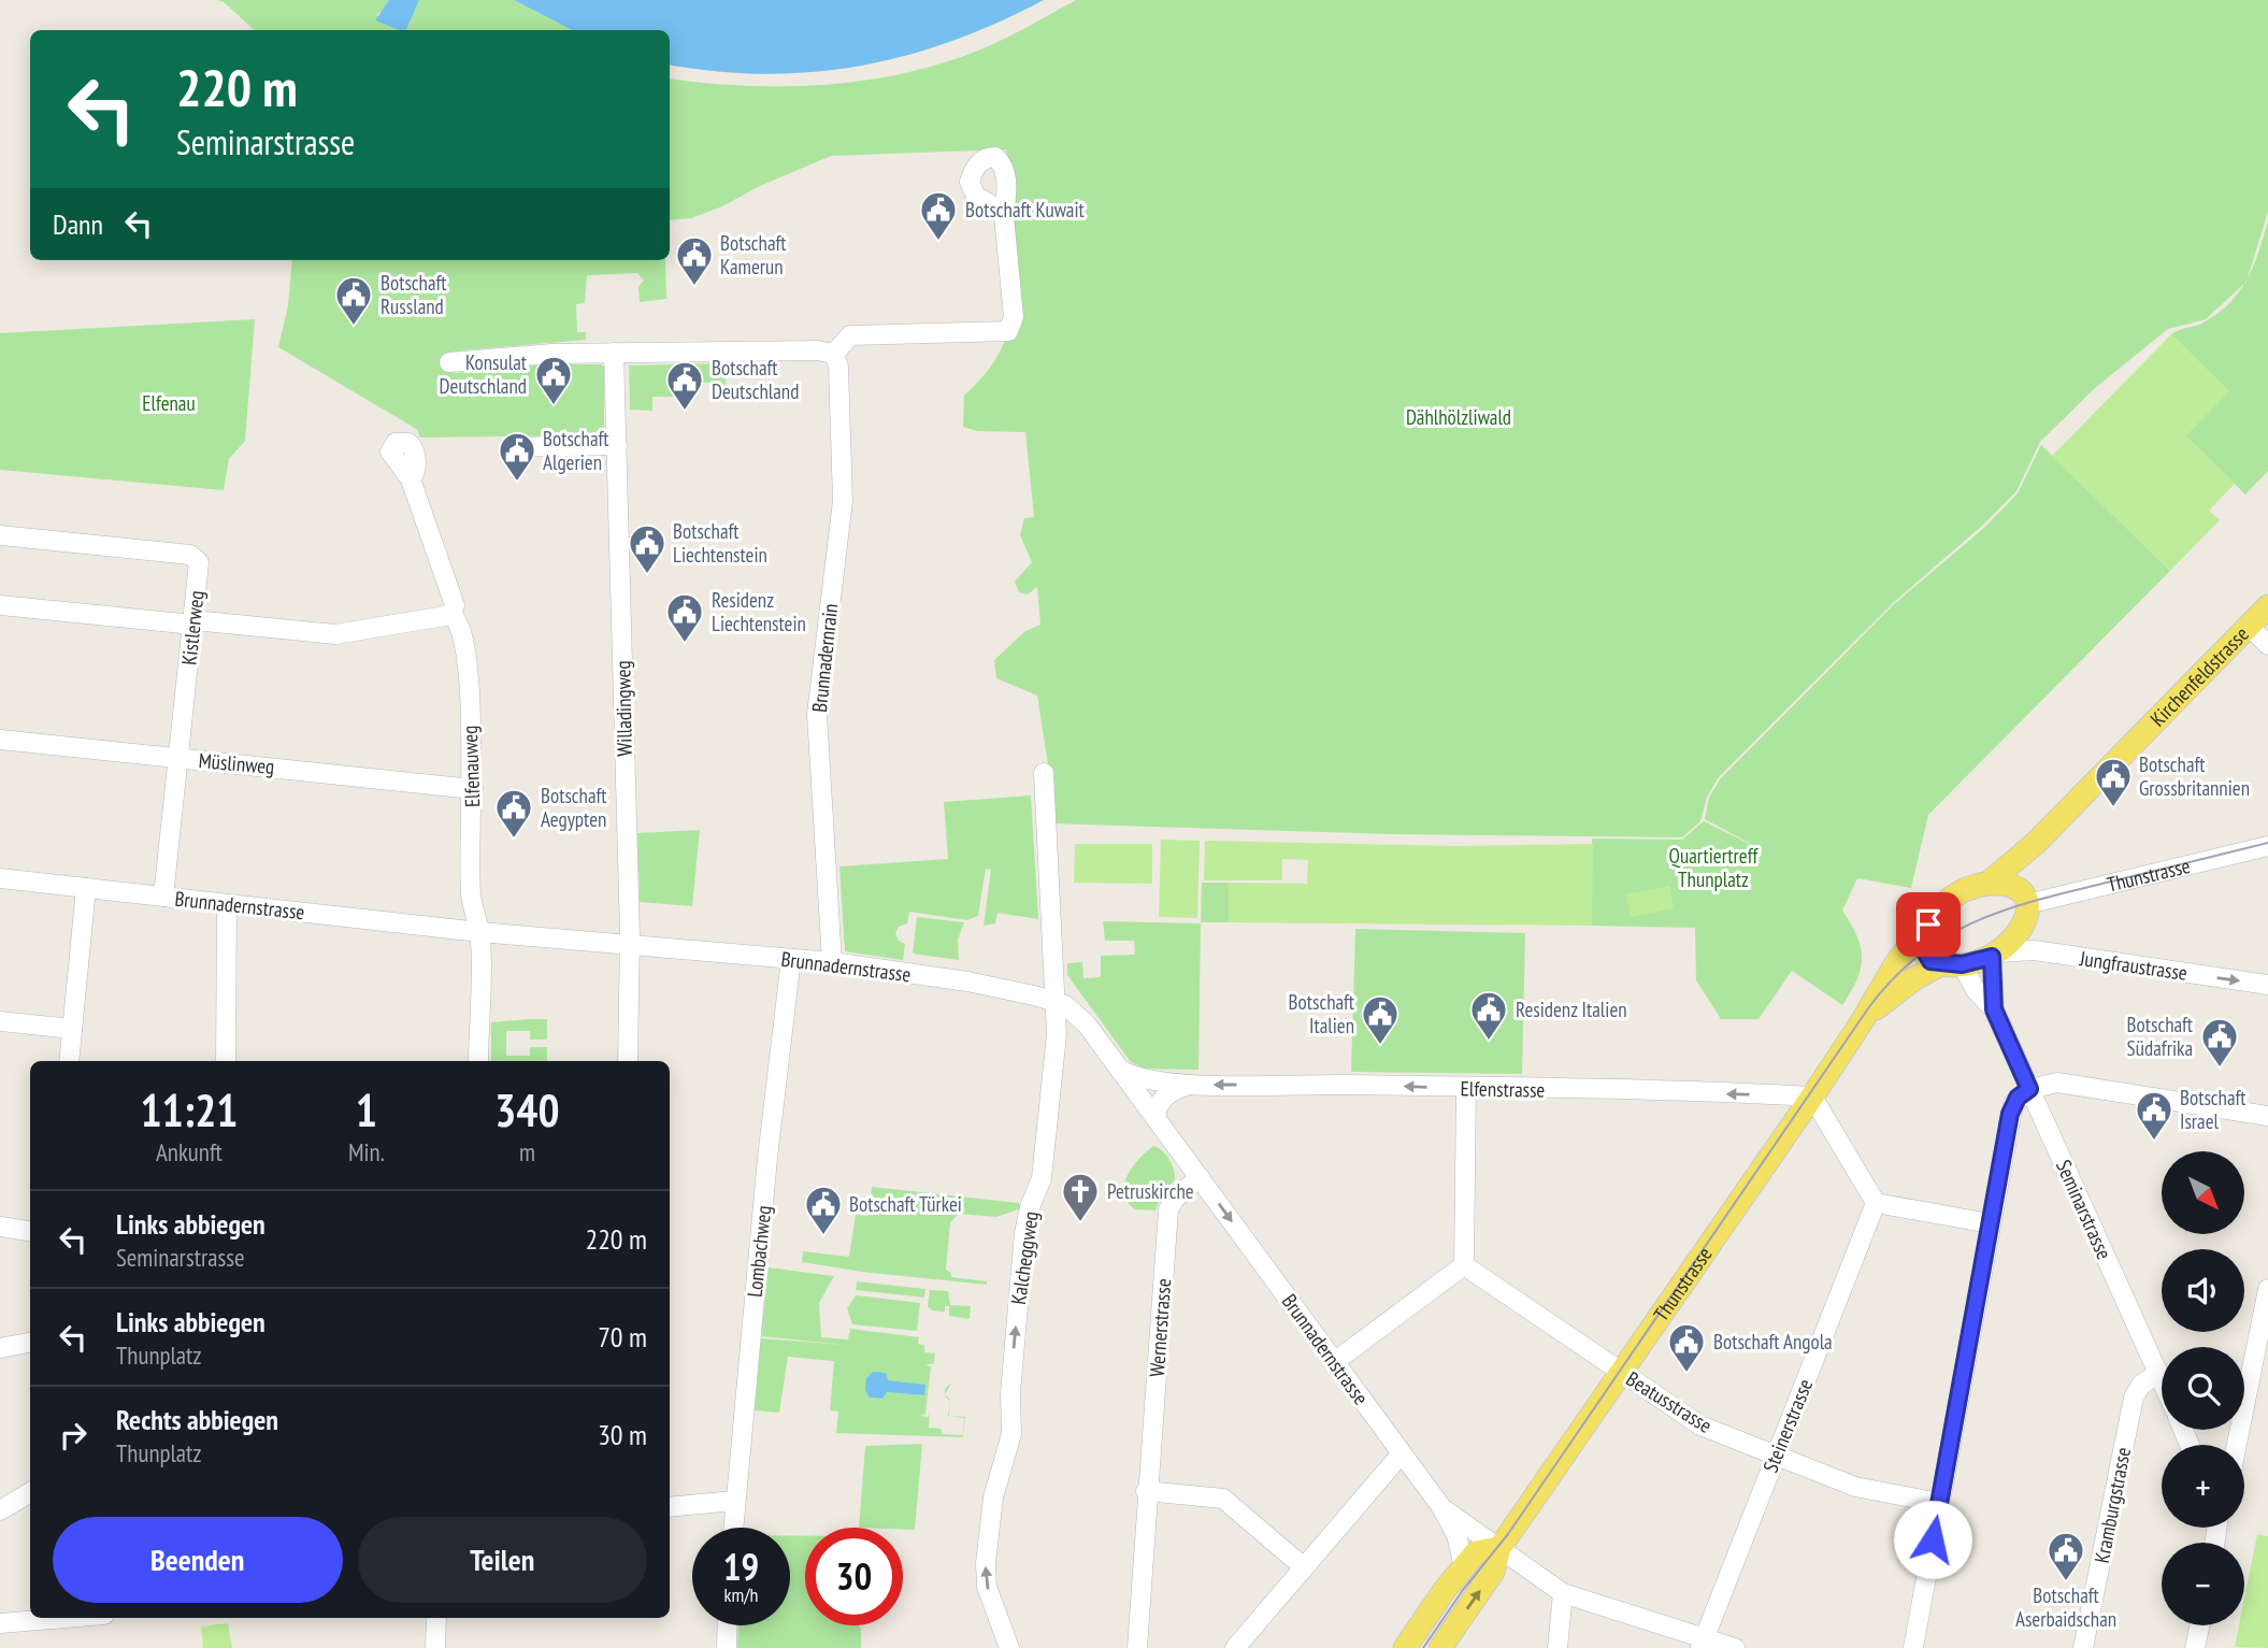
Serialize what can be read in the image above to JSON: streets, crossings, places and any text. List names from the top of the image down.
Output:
{
  "streets": {
    "main road": ["Kirchenfeldstrasse", "Thunstrasse"],
    "street": [
      "Kistlerweg",
      "Brunnadernrain",
      "Willadingweg",
      "Müslinweg",
      "Elfenauweg",
      "Brunnadernstrasse",
      "Jungfraustrasse",
      "Elfenstrasse",
      "Seminarstrasse",
      "Lombachweg",
      "Kalcheggweg",
      "Wernerstrasse",
      "Beatusstrasse",
      "Steinerstrasse",
      "Kramburgstrasse"
    ]
  },
  "crossings": [
    ["Kistlerweg", "Müslinweg"],
    ["Kistlerweg", "Brunnadernstrasse"],
    ["Brunnadernrain", "Brunnadernstrasse"],
    ["Kirchenfeldstrasse", "Thunstrasse"],
    ["Kirchenfeldstrasse", "Jungfraustrasse"],
    ["Kirchenfeldstrasse", "Seminarstrasse"],
    ["Willadingweg", "Brunnadernstrasse"],
    ["Müslinweg", "Elfenauweg"],
    ["Elfenauweg", "Brunnadernstrasse"],
    ["Thunstrasse", "Brunnadernstrasse"],
    ["Thunstrasse", "Jungfraustrasse"],
    ["Thunstrasse", "Elfenstrasse"],
    ["Thunstrasse", "Seminarstrasse"],
    ["Thunstrasse", "Beatusstrasse"],
    ["Brunnadernstrasse", "Elfenstrasse"],
    ["Brunnadernstrasse", "Lombachweg"],
    ["Brunnadernstrasse", "Kalcheggweg"],
    ["Brunnadernstrasse", "Wernerstrasse"],
    ["Brunnadernstrasse", "Steinerstrasse"],
    ["Jungfraustrasse", "Seminarstrasse"],
    ["Seminarstrasse", "Kramburgstrasse"],
    ["Beatusstrasse", "Steinerstrasse"]
  ],
  "one_way": ["Elfenstrasse", "Kalcheggweg"],
  "parks": ["Elfenau", "Dählhölzliwald", "Quartiertreff Thunplatz"],
  "places": {
    "public building": [
      "Botschaft Kuwait",
      "Botschaft Kamerun",
      "Botschaft Russland",
      "Konsulat Deutschland",
      "Botschaft Deutschland",
      "Botschaft Algerien",
      "Botschaft Liechtenstein",
      "Residenz Liechtenstein",
      "Botschaft Grossbritannien",
      "Botschaft Aegypten",
      "Residenz Italien",
      "Botschaft Italien",
      "Botschaft Südafrika",
      "Botschaft Israel",
      "Botschaft Türkei",
      "Botschaft Angola",
      "Botschaft Aserbaidschan"
    ],
    "church": ["Petruskirche"]
  },
  "north": "bottom right",
  "page": {
    "turn": ["220 m", "Seminarstrasse"],
    "then": "Dann",
    "eta": [
      "11:21",
      "Ankunft",
      "1",
      "Min.",
      "340",
      "m"
    ],
    "map_buttons": ["+", "−"],
    "list": [
      {
        "name": "Links abbiegen",
        "note": "Seminarstrasse",
        "value": "220 m"
      },
      {
        "name": "Links abbiegen",
        "note": "Thunplatz",
        "value": "70 m"
      },
      {
        "name": "Rechts abbiegen",
        "note": "Thunplatz",
        "value": "30 m"
      }
    ],
    "buttons": ["Beenden", "Teilen"],
    "speed": "19 km/h",
    "limit": "30"
  }
}
